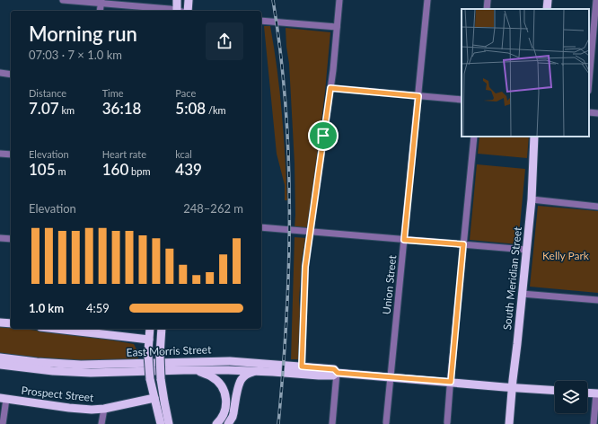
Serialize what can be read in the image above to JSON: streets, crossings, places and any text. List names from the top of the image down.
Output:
{
  "streets": {
    "main road": ["South Meridian Street", "East Morris Street", "Prospect Street"],
    "street": ["Union Street"]
  },
  "crossings": [
    ["South Meridian Street", "East Morris Street"],
    ["Union Street", "East Morris Street"]
  ],
  "parks": ["Kelly Park"],
  "page": {
    "heading": ["Morning run", "07:03 · 7 × 1.0 km"],
    "stats": [
      ["Distance", "7.07 km"],
      ["Time", "36:18"],
      ["Pace", "5:08 /km"],
      ["Elevation", "105 m"],
      ["Heart rate", "160 bpm"],
      ["kcal", "439"]
    ],
    "chart": ["Elevation", "248–262 m"],
    "list": [
      {
        "name": "1.0 km",
        "note": "4:59"
      }
    ]
  }
}
